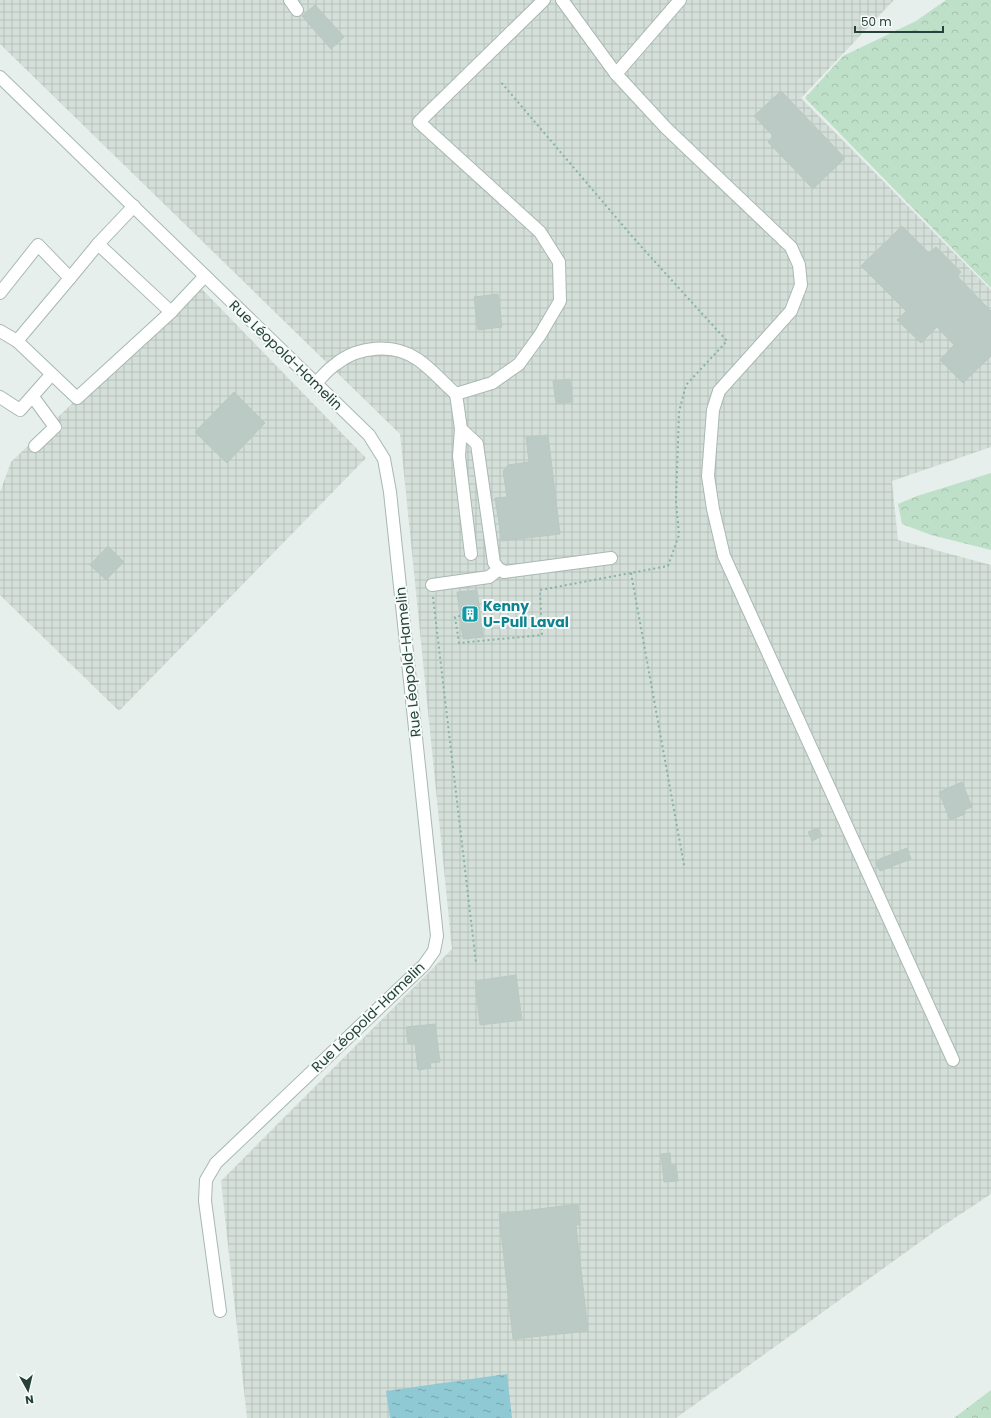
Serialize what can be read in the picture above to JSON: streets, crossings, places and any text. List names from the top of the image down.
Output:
{
  "streets": {
    "street": ["Rue Léopold-Hamelin"]
  },
  "places": {
    "building": ["Kenny U-Pull Laval"]
  },
  "scale_bar": "50 m",
  "north": "bottom"
}
